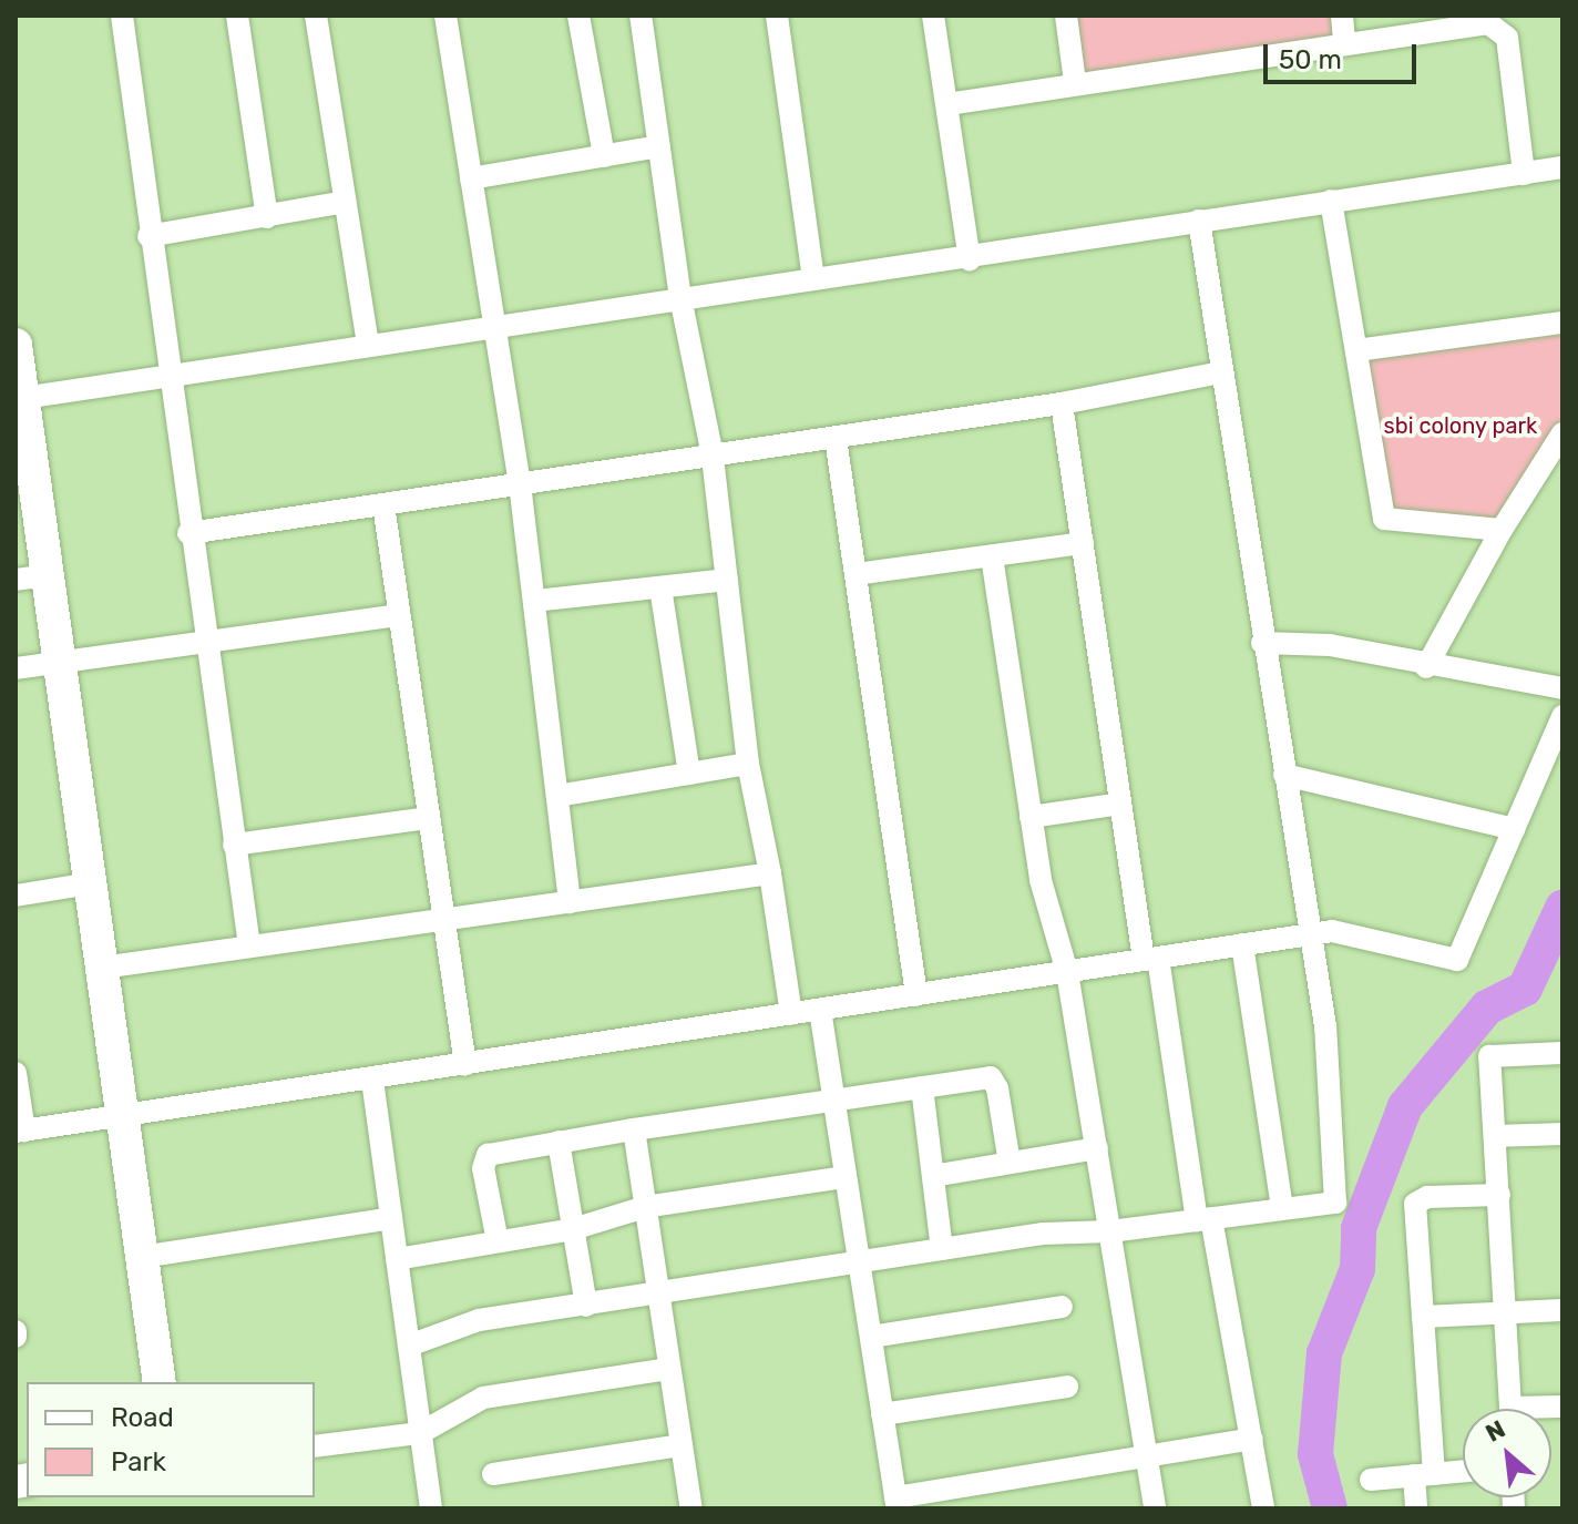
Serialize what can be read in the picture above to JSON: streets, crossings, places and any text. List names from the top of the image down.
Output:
{
  "parks": ["sbi colony park"],
  "legend": ["Road", "Park"],
  "scale_bar": "50 m",
  "north": "top left"
}
